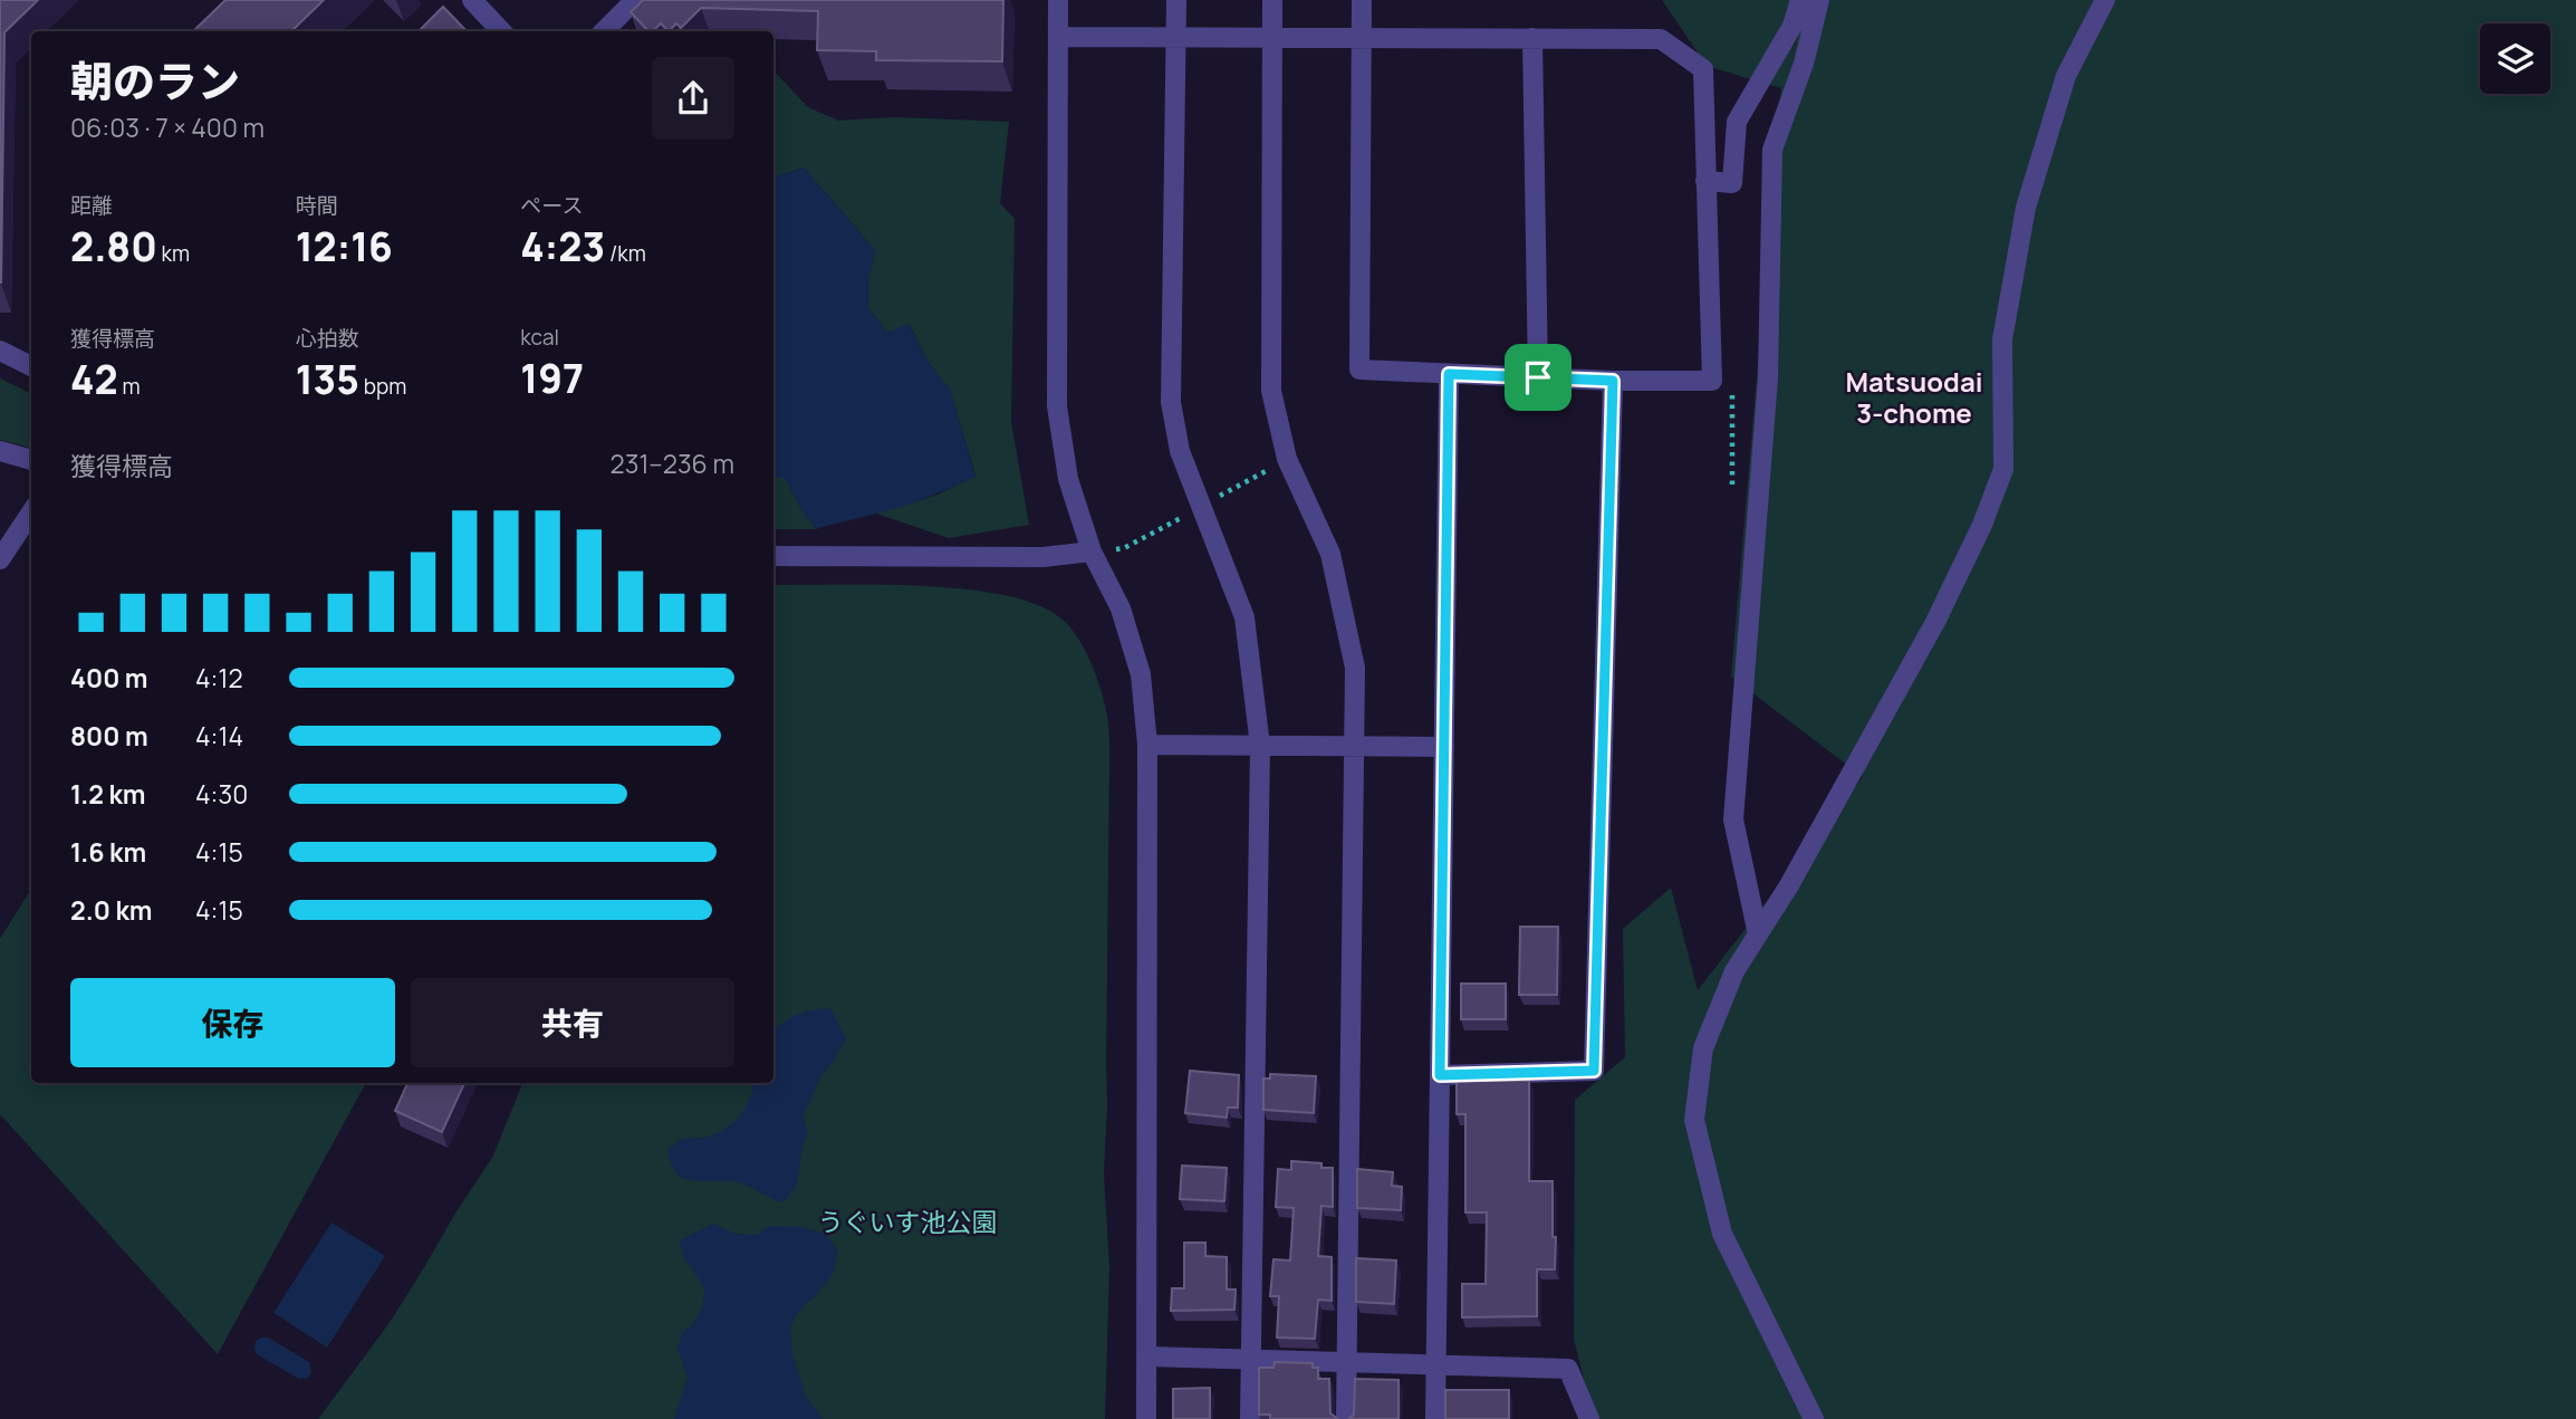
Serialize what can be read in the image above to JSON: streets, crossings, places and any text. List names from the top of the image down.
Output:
{
  "districts": ["Matsuodai 3-chome"],
  "parks": ["うぐいす池公園"],
  "page": {
    "heading": ["朝のラン", "06:03 · 7 × 400 m"],
    "stats": [
      ["距離", "2.80 km"],
      ["時間", "12:16"],
      ["ペース", "4:23 /km"],
      ["獲得標高", "42 m"],
      ["心拍数", "135 bpm"],
      ["kcal", "197"]
    ],
    "chart": ["獲得標高", "231–236 m"],
    "list": [
      {
        "name": "400 m",
        "note": "4:12"
      },
      {
        "name": "800 m",
        "note": "4:14"
      },
      {
        "name": "1.2 km",
        "note": "4:30"
      },
      {
        "name": "1.6 km",
        "note": "4:15"
      },
      {
        "name": "2.0 km",
        "note": "4:15"
      }
    ],
    "buttons": ["保存", "共有"]
  }
}
